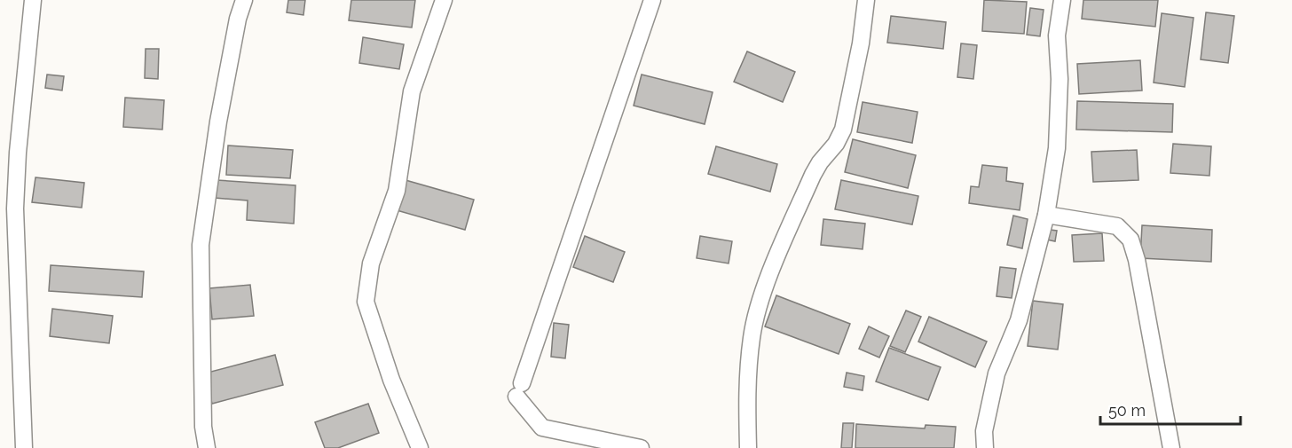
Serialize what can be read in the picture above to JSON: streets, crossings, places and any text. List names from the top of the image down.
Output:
{
  "scale_bar": "50 m"
}
